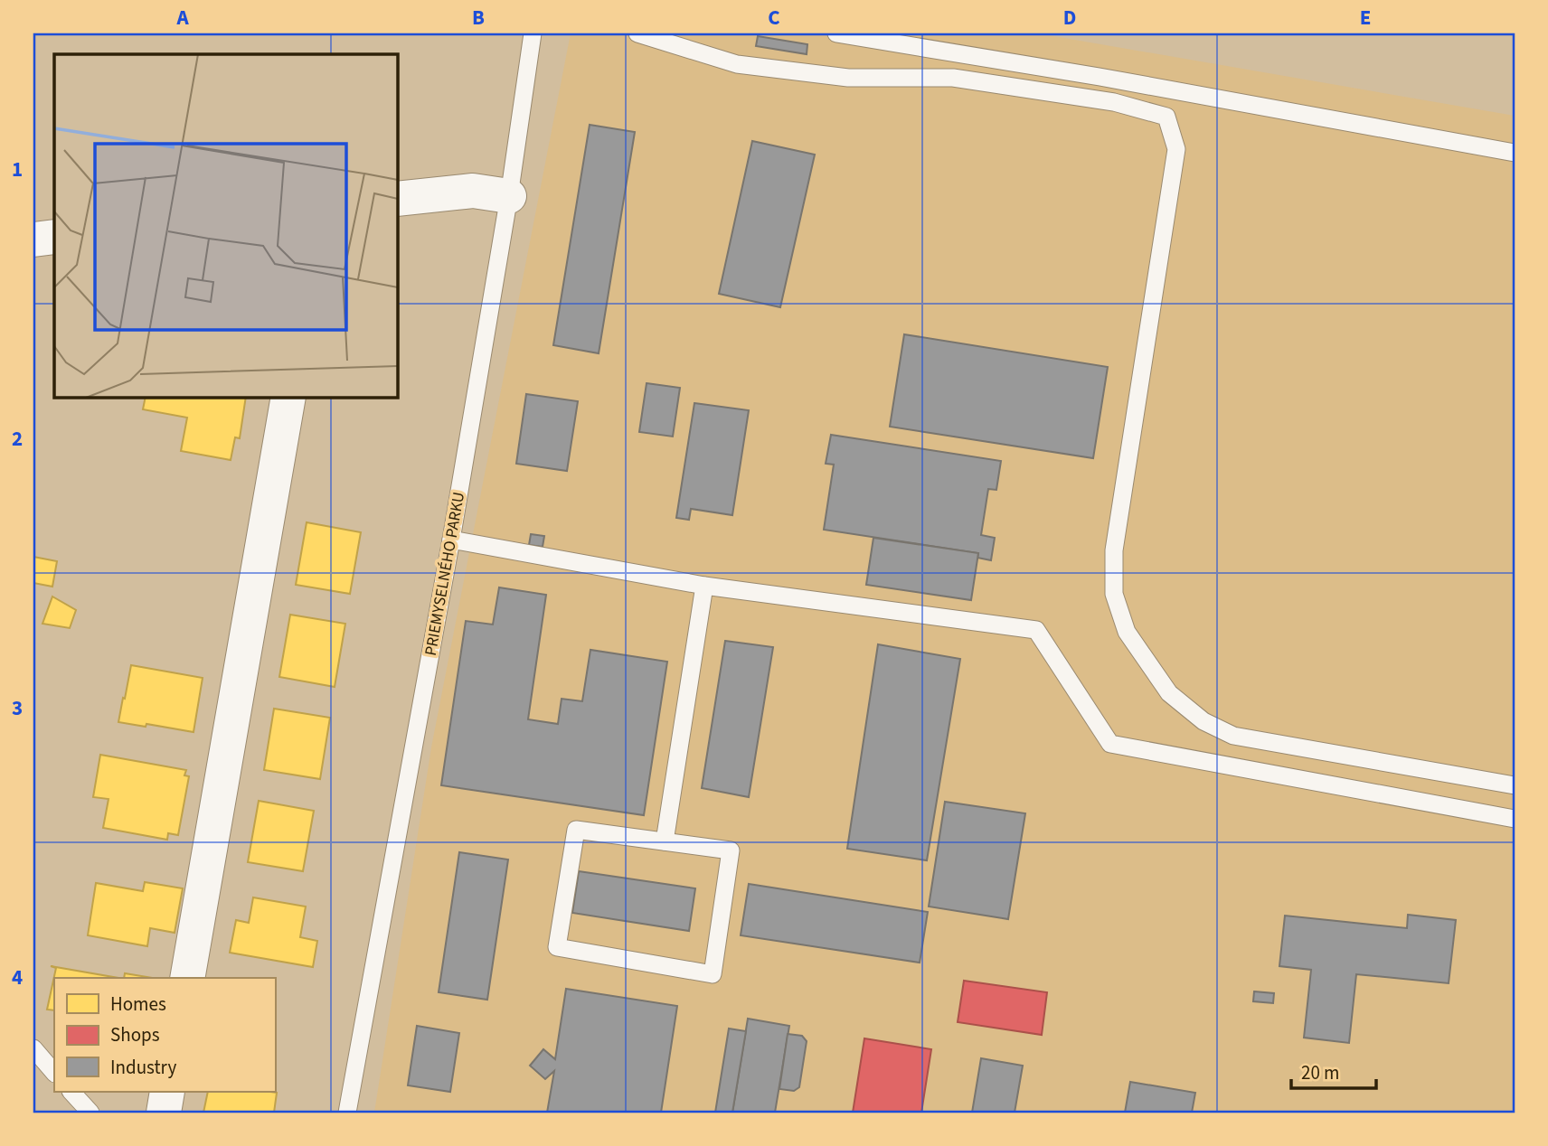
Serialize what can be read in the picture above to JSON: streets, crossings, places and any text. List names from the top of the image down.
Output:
{
  "streets": {
    "lane": ["PRIEMYSELNÉHO PARKU"]
  },
  "legend": ["Homes", "Shops", "Industry"],
  "scale_bar": "20 m",
  "grid": {
    "columns": [
      "A",
      "B",
      "C",
      "D",
      "E"
    ],
    "rows": [
      "1",
      "2",
      "3",
      "4"
    ]
  }
}
